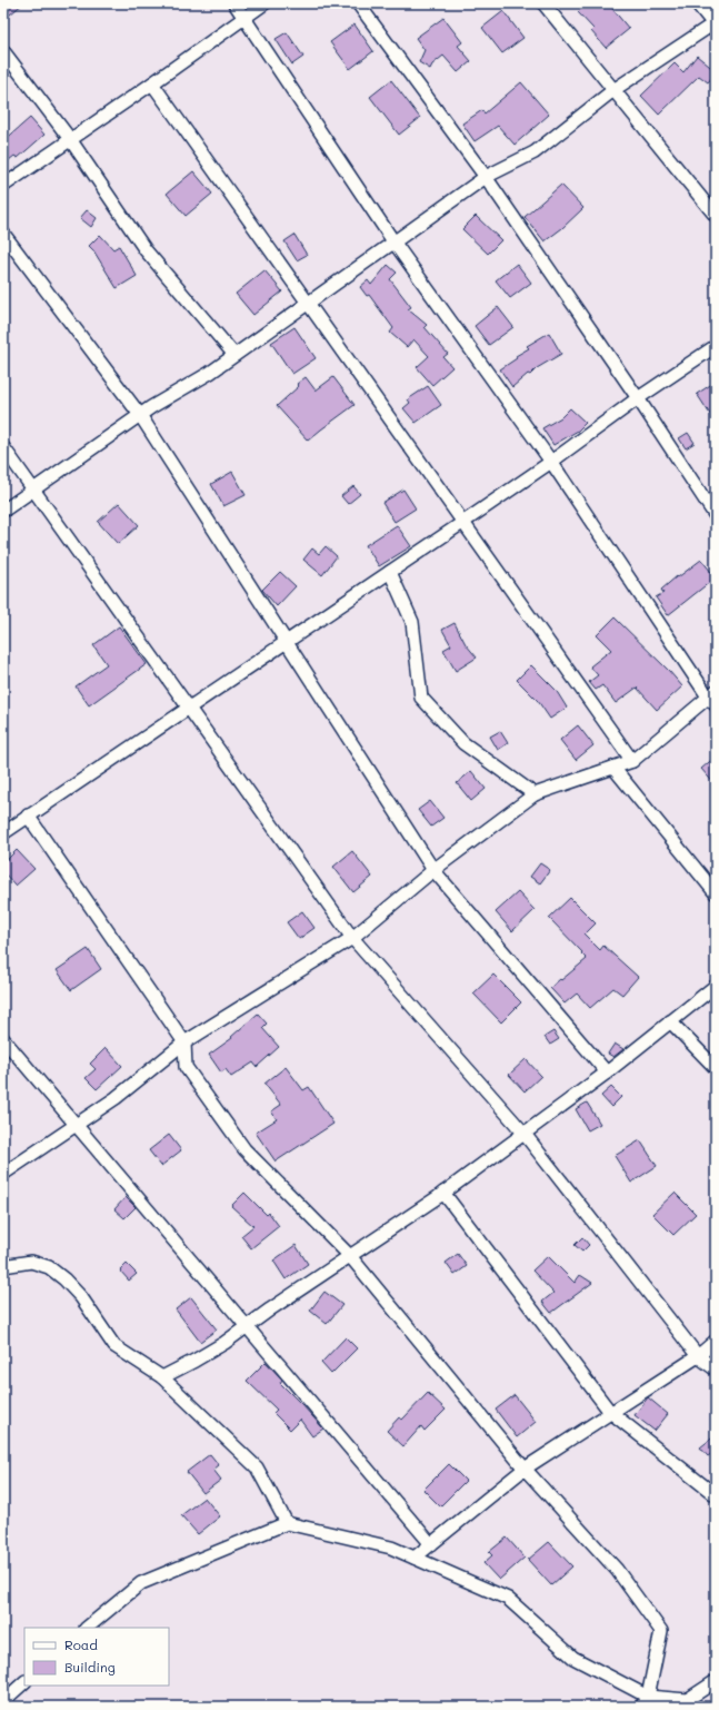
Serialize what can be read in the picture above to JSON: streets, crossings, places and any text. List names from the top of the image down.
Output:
{
  "legend": ["Road", "Building"]
}
